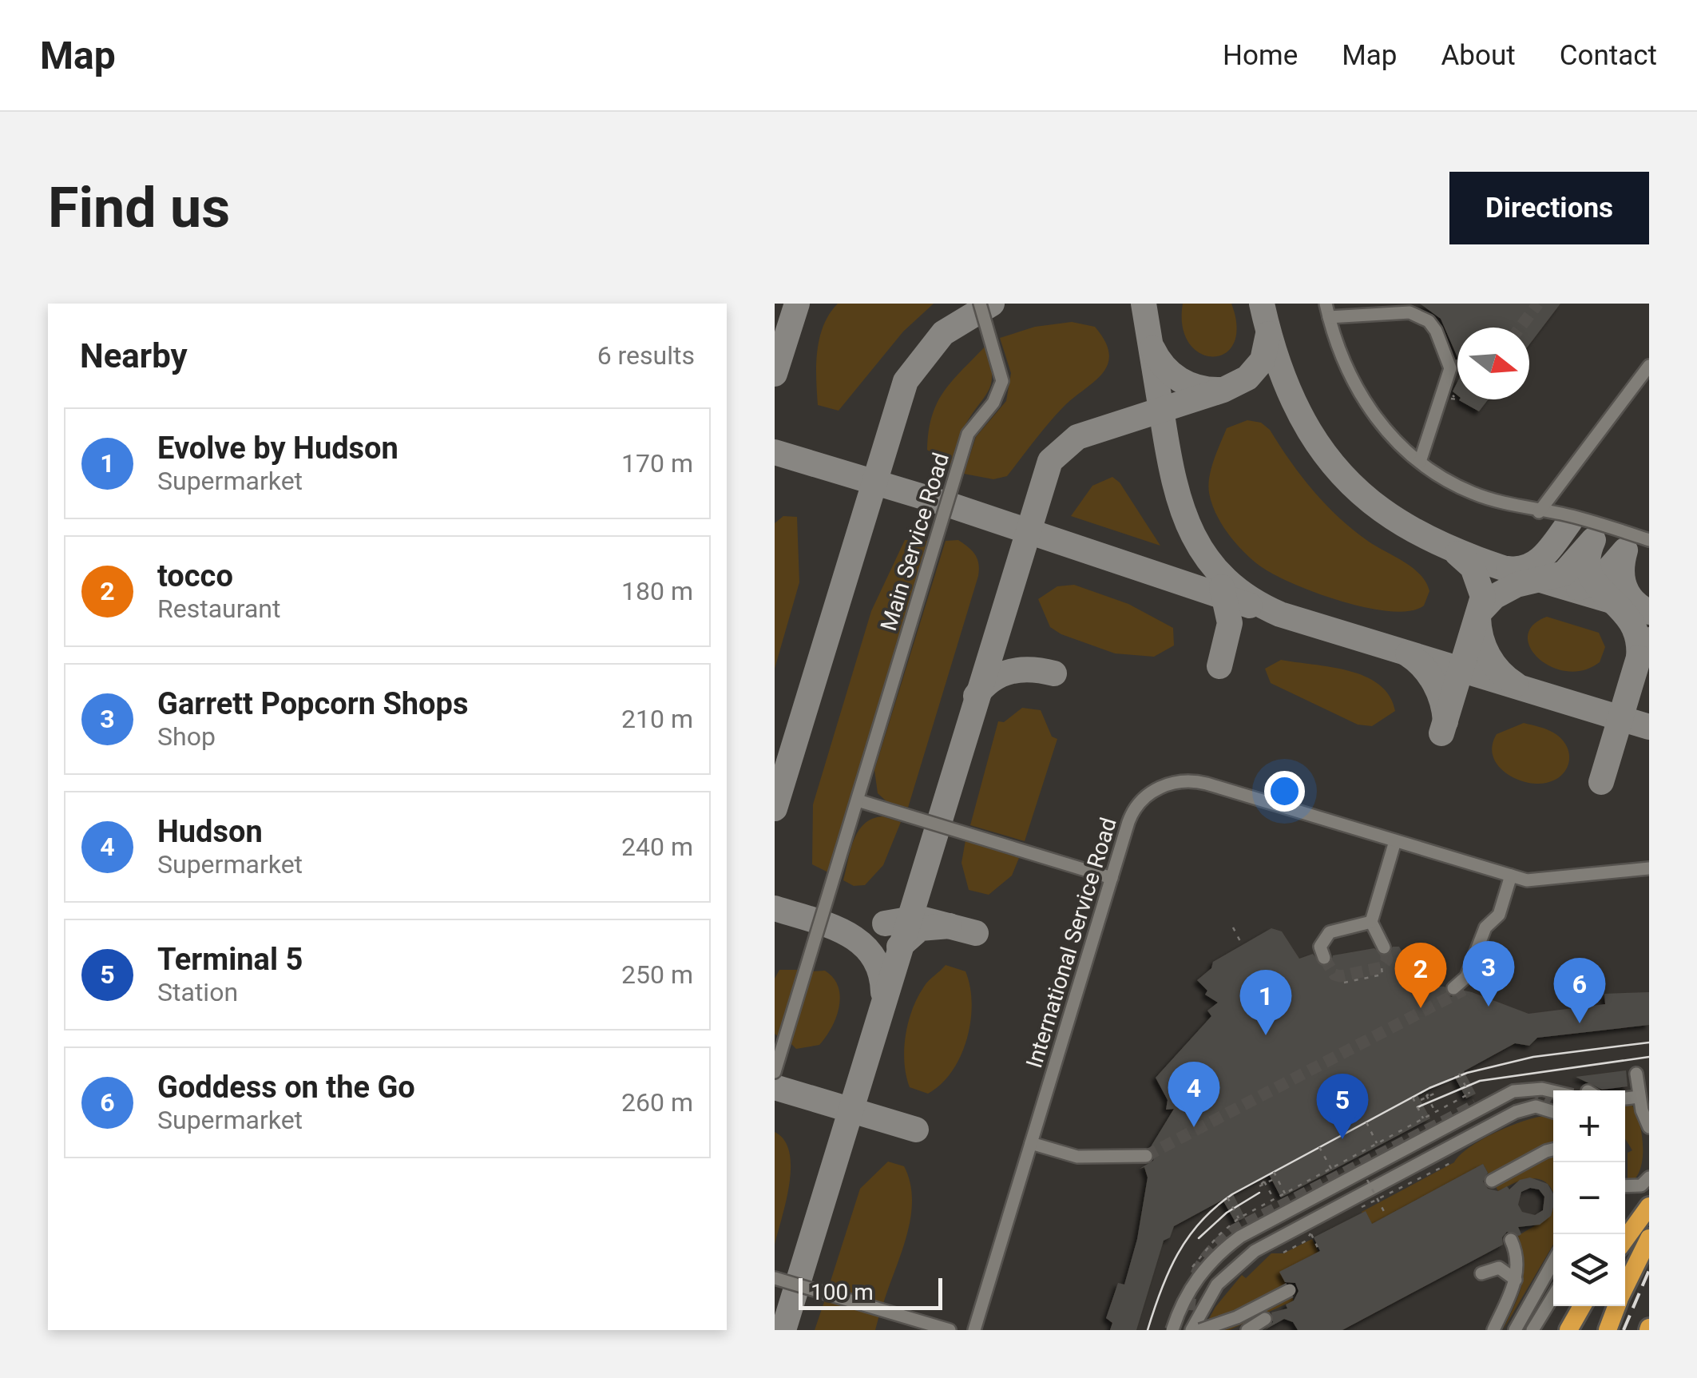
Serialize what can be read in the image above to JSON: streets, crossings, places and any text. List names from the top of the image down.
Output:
{
  "streets": {
    "street": ["Main Service Road", "International Service Road"]
  },
  "scale_bar": "100 m",
  "north": "right",
  "page": {
    "header": "Map",
    "nav": [
      "Home",
      "Map",
      "About",
      "Contact"
    ],
    "buttons": "Directions",
    "title": "Find us",
    "heading": ["Nearby", "6 results"],
    "list": [
      {
        "mark": "1",
        "name": "Evolve by Hudson",
        "note": "Supermarket",
        "value": "170 m"
      },
      {
        "mark": "2",
        "name": "tocco",
        "note": "Restaurant",
        "value": "180 m"
      },
      {
        "mark": "3",
        "name": "Garrett Popcorn Shops",
        "note": "Shop",
        "value": "210 m"
      },
      {
        "mark": "4",
        "name": "Hudson",
        "note": "Supermarket",
        "value": "240 m"
      },
      {
        "mark": "5",
        "name": "Terminal 5",
        "note": "Station",
        "value": "250 m"
      },
      {
        "mark": "6",
        "name": "Goddess on the Go",
        "note": "Supermarket",
        "value": "260 m"
      }
    ],
    "pins": [
      "3",
      "2",
      "6",
      "1",
      "4",
      "5"
    ],
    "map_buttons": ["+", "−"],
    "scale": "100 m"
  }
}
